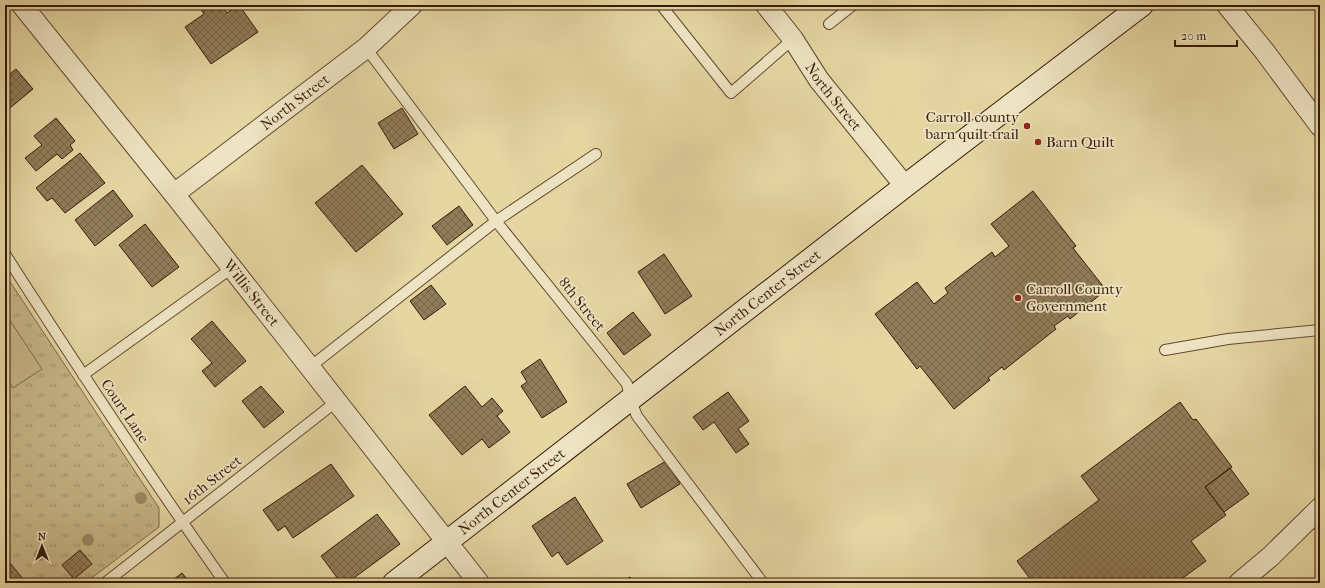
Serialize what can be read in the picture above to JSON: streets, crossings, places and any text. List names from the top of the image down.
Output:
{
  "streets": {
    "street": ["North Street", "Willis Street", "North Center Street"],
    "lane": ["8th Street", "Court Lane", "16th Street"]
  },
  "crossings": [
    ["North Street", "Willis Street"],
    ["North Street", "North Center Street"],
    ["North Street", "8th Street"],
    ["Willis Street", "North Center Street"],
    ["Willis Street", "16th Street"],
    ["North Center Street", "8th Street"],
    ["Court Lane", "16th Street"]
  ],
  "places": ["Carroll county barn quilt trail", "Barn Quilt", "Carroll County Government"],
  "scale_bar": "20 m",
  "north": "top"
}
